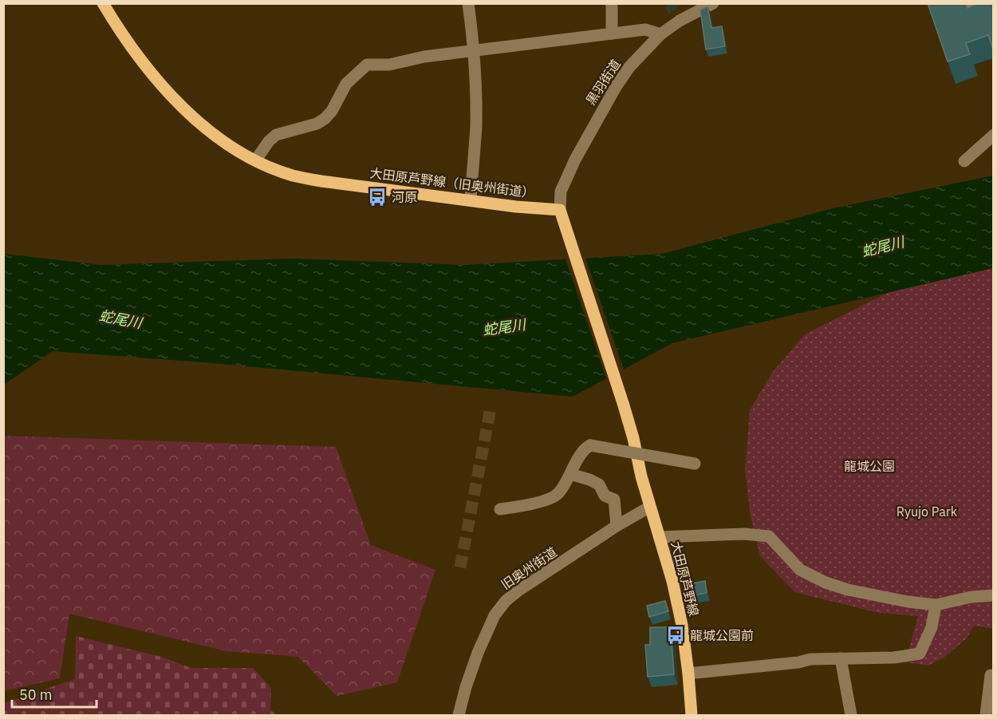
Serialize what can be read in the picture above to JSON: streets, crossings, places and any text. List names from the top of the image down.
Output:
{
  "streets": {
    "main road": ["大田原芦野線（旧奥州街道）", "大田原芦野線"],
    "street": ["黒羽街道", "旧奥州街道"]
  },
  "crossings": [
    ["黒羽街道", "大田原芦野線（旧奥州街道）"],
    ["旧奥州街道", "大田原芦野線"]
  ],
  "water": ["蛇尾川"],
  "parks": ["龍城公園", "Ryujo Park"],
  "places": {
    "bus stop": ["河原", "龍城公園前"]
  },
  "scale_bar": "50 m"
}
